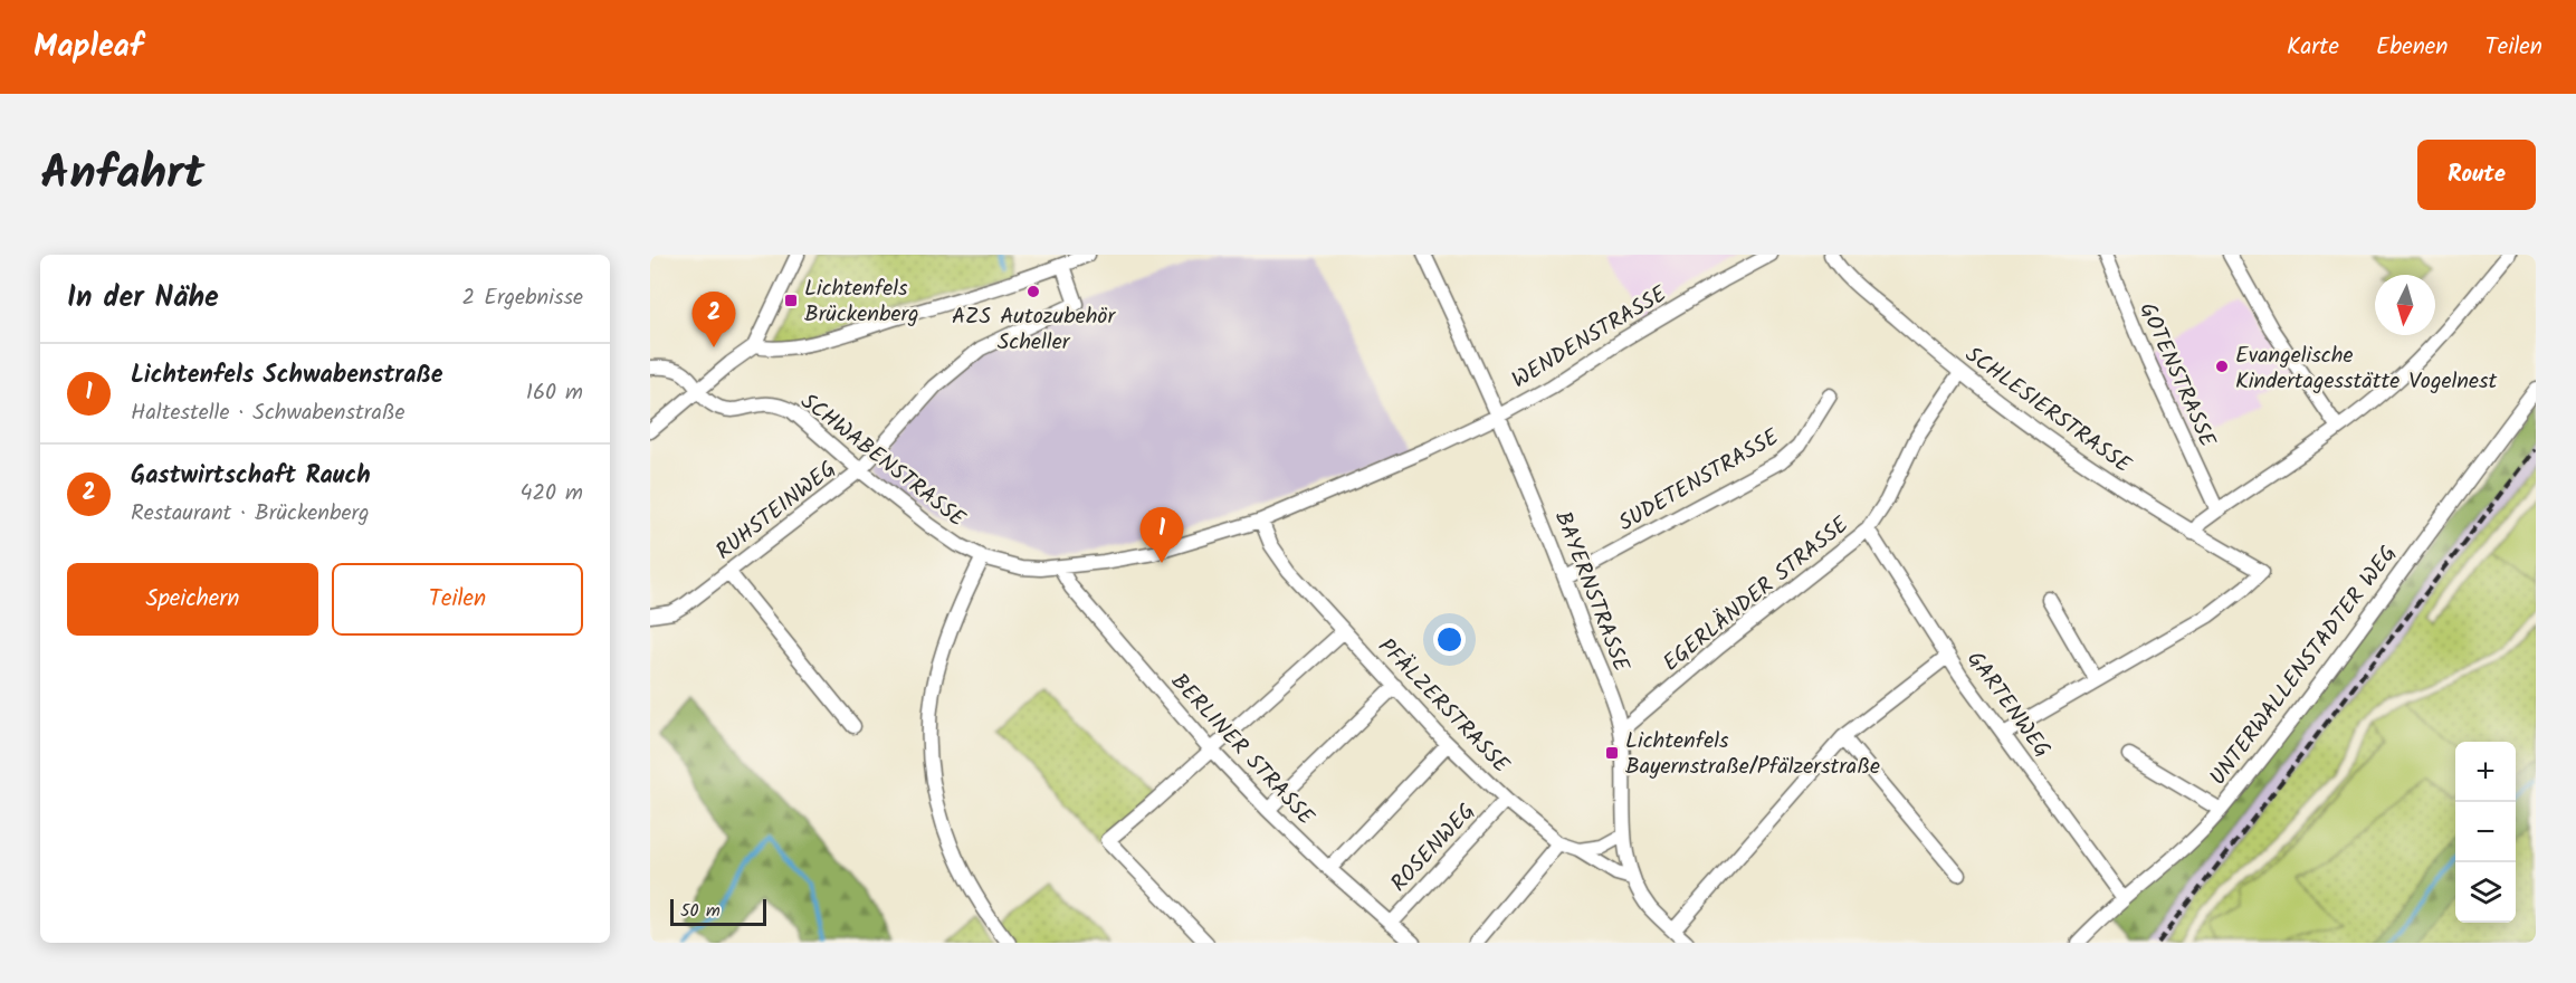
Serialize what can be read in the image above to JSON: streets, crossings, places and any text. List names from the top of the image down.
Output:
{
  "streets": {
    "street": [
      "WENDENSTRASSE",
      "GOTENSTRASSE",
      "SCHLESIERSTRASSE",
      "SCHWABENSTRASSE",
      "SUDETENSTRASSE",
      "RUHSTEINWEG",
      "BAYERNSTRASSE",
      "EGERLÄNDER STRASSE",
      "UNTERWALLENSTADTER WEG",
      "GARTENWEG",
      "PFÄLZERSTRASSE",
      "BERLINER STRASSE",
      "ROSENWEG"
    ]
  },
  "crossings": [
    ["WENDENSTRASSE", "SCHWABENSTRASSE"],
    ["WENDENSTRASSE", "BAYERNSTRASSE"],
    ["SCHLESIERSTRASSE", "EGERLÄNDER STRASSE"],
    ["SCHWABENSTRASSE", "RUHSTEINWEG"],
    ["SCHWABENSTRASSE", "BAYERNSTRASSE"],
    ["SCHWABENSTRASSE", "PFÄLZERSTRASSE"],
    ["SCHWABENSTRASSE", "BERLINER STRASSE"],
    ["SUDETENSTRASSE", "BAYERNSTRASSE"],
    ["BAYERNSTRASSE", "EGERLÄNDER STRASSE"],
    ["BAYERNSTRASSE", "PFÄLZERSTRASSE"],
    ["EGERLÄNDER STRASSE", "GARTENWEG"],
    ["UNTERWALLENSTADTER WEG", "GARTENWEG"],
    ["PFÄLZERSTRASSE", "ROSENWEG"],
    ["BERLINER STRASSE", "ROSENWEG"]
  ],
  "places": {
    "other": ["AZS Autozubehör Scheller", "Evangelische Kindertagesstätte Vogelnest"],
    "transit": ["Lichtenfels Brückenberg", "Lichtenfels Bayernstraße/Pfälzerstraße"]
  },
  "scale_bar": "50 m",
  "north": "bottom",
  "page": {
    "header": "Mapleaf",
    "nav": ["Karte", "Ebenen", "Teilen"],
    "title": "Anfahrt",
    "buttons": [
      "Route",
      ["Speichern", "Teilen"]
    ],
    "heading": ["In der Nähe", "2 Ergebnisse"],
    "pins": ["2", "1"],
    "list": [
      {
        "mark": "1",
        "name": "Lichtenfels Schwabenstraße",
        "note": "Haltestelle · Schwabenstraße",
        "value": "160 m"
      },
      {
        "mark": "2",
        "name": "Gastwirtschaft Rauch",
        "note": "Restaurant · Brückenberg",
        "value": "420 m"
      }
    ],
    "map_buttons": ["+", "−"],
    "scale": "50 m"
  }
}
